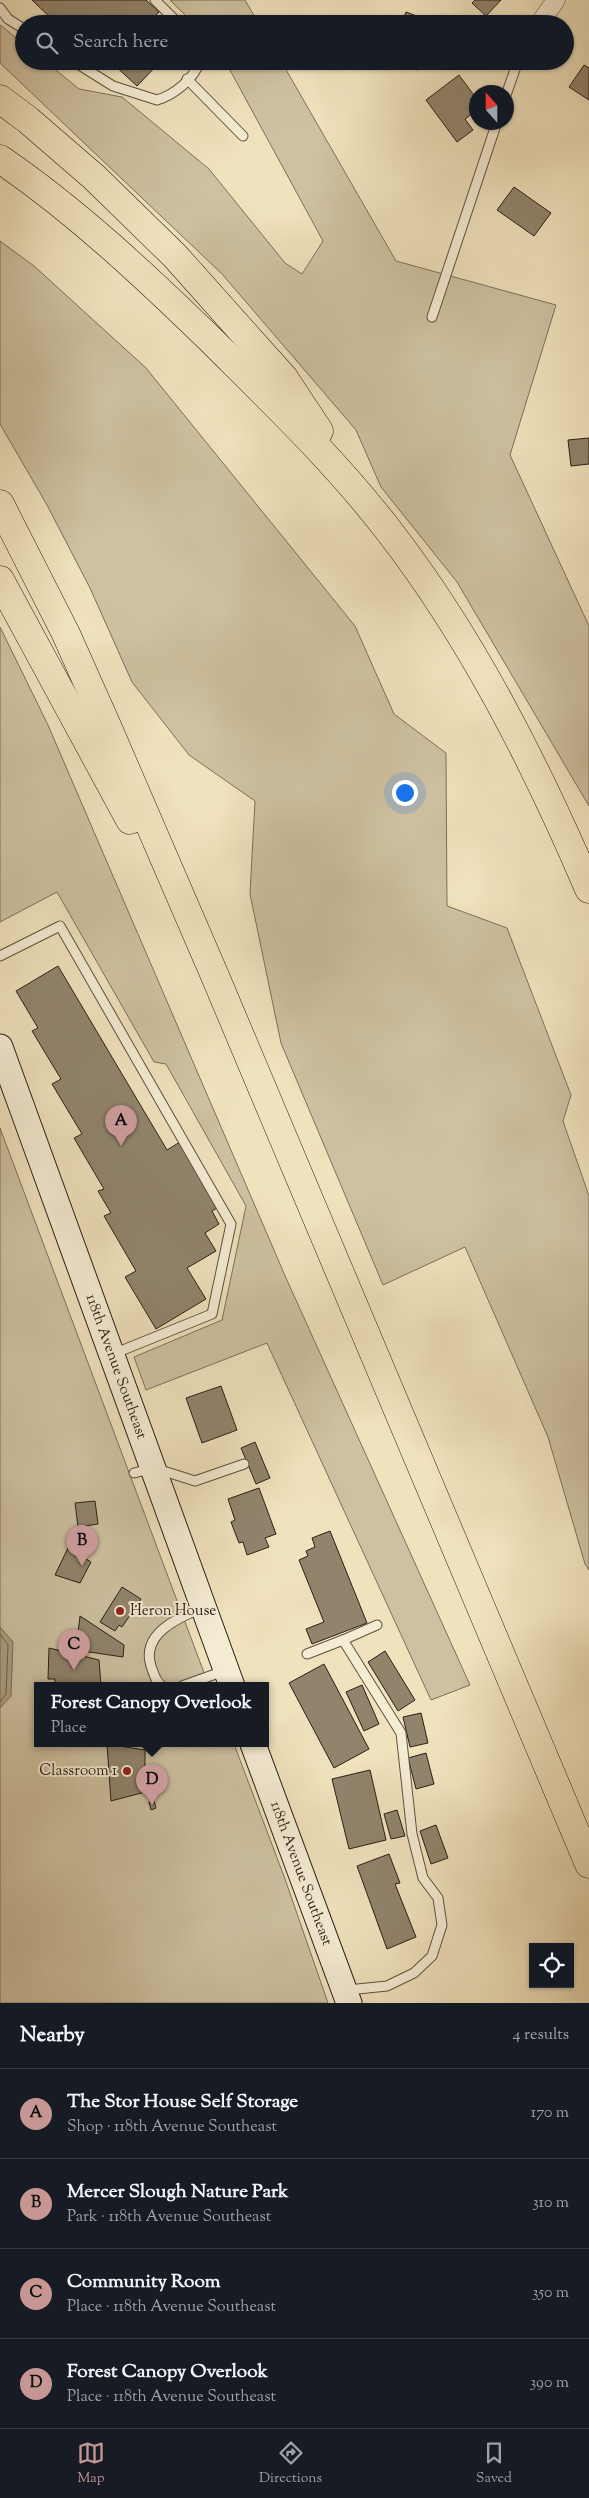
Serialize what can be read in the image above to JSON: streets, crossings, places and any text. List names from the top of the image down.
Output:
{
  "streets": {
    "street": ["118th Avenue Southeast"]
  },
  "places": ["Heron House", "Classroom 1"],
  "north": "top",
  "page": {
    "search": "Search here",
    "pins": [
      "A",
      "B",
      "C",
      "D"
    ],
    "popup": ["Forest Canopy Overlook", "Place"],
    "heading": ["Nearby", "4 results"],
    "list": [
      {
        "mark": "A",
        "name": "The Stor House Self Storage",
        "note": "Shop · 118th Avenue Southeast",
        "value": "170 m"
      },
      {
        "mark": "B",
        "name": "Mercer Slough Nature Park",
        "note": "Park · 118th Avenue Southeast",
        "value": "310 m"
      },
      {
        "mark": "C",
        "name": "Community Room",
        "note": "Place · 118th Avenue Southeast",
        "value": "350 m"
      },
      {
        "mark": "D",
        "name": "Forest Canopy Overlook",
        "note": "Place · 118th Avenue Southeast",
        "value": "390 m"
      }
    ],
    "nav": ["Map", "Directions", "Saved"]
  }
}
